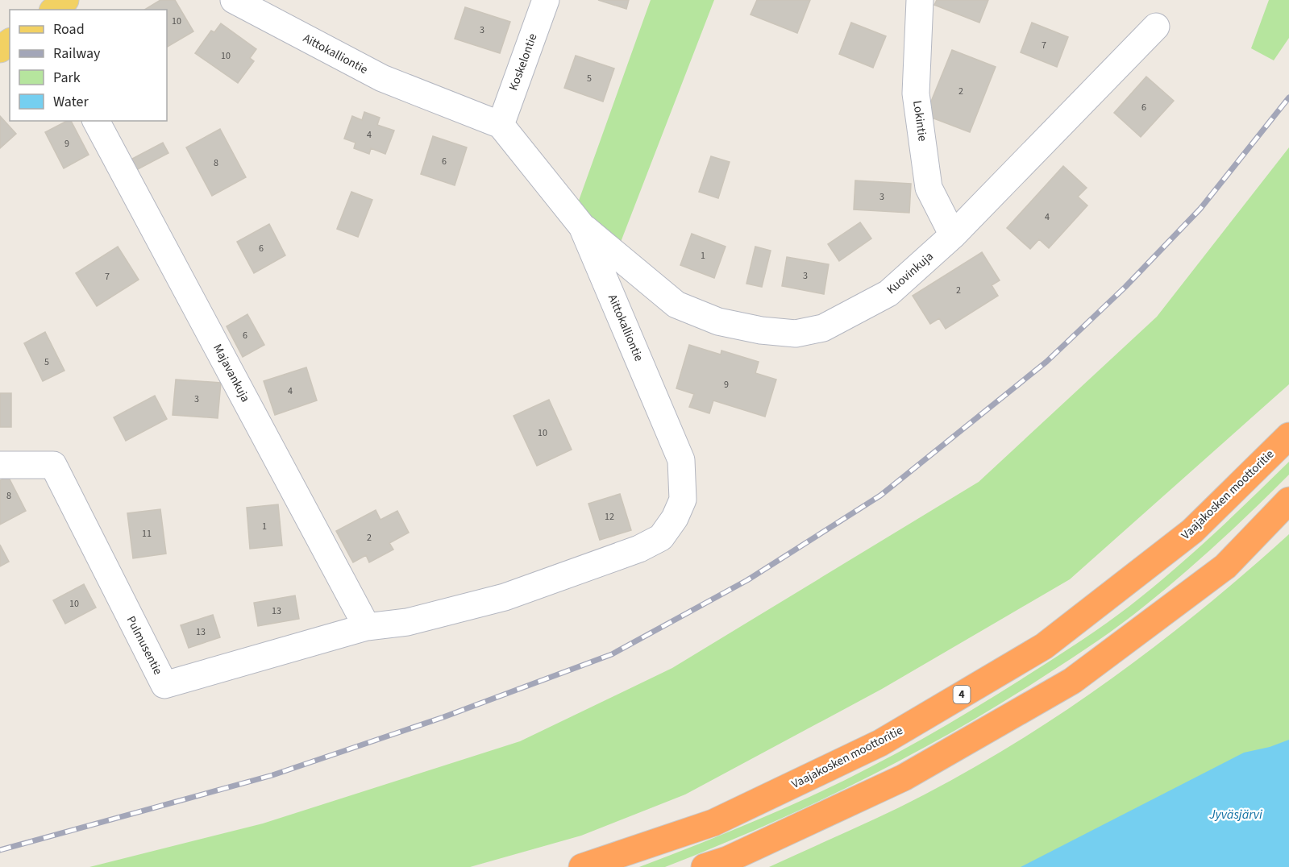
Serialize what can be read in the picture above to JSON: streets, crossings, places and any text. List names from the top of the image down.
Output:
{
  "streets": {
    "highway": ["Vaajakosken moottoritie", "4"],
    "street": [
      "Aittokalliontie",
      "Koskelontie",
      "Lokintie",
      "Kuovinkuja",
      "Majavankuja",
      "Pulmusentie"
    ]
  },
  "crossings": [
    ["Aittokalliontie", "Koskelontie"],
    ["Aittokalliontie", "Kuovinkuja"],
    ["Aittokalliontie", "Majavankuja"],
    ["Aittokalliontie", "Pulmusentie"],
    ["Lokintie", "Kuovinkuja"],
    ["Majavankuja", "Pulmusentie"]
  ],
  "water": ["Jyväsjärvi"],
  "house_numbers": [
    "10",
    "3",
    "7",
    "10",
    "5",
    "2",
    "6",
    "4",
    "9",
    "6",
    "8",
    "3",
    "4",
    "6",
    "1",
    "3",
    "7",
    "2",
    "6",
    "5",
    "9",
    "4",
    "3",
    "10",
    "8",
    "12",
    "1",
    "11",
    "2",
    "10",
    "13",
    "13"
  ],
  "legend": [
    "Road",
    "Railway",
    "Park",
    "Water"
  ]
}
